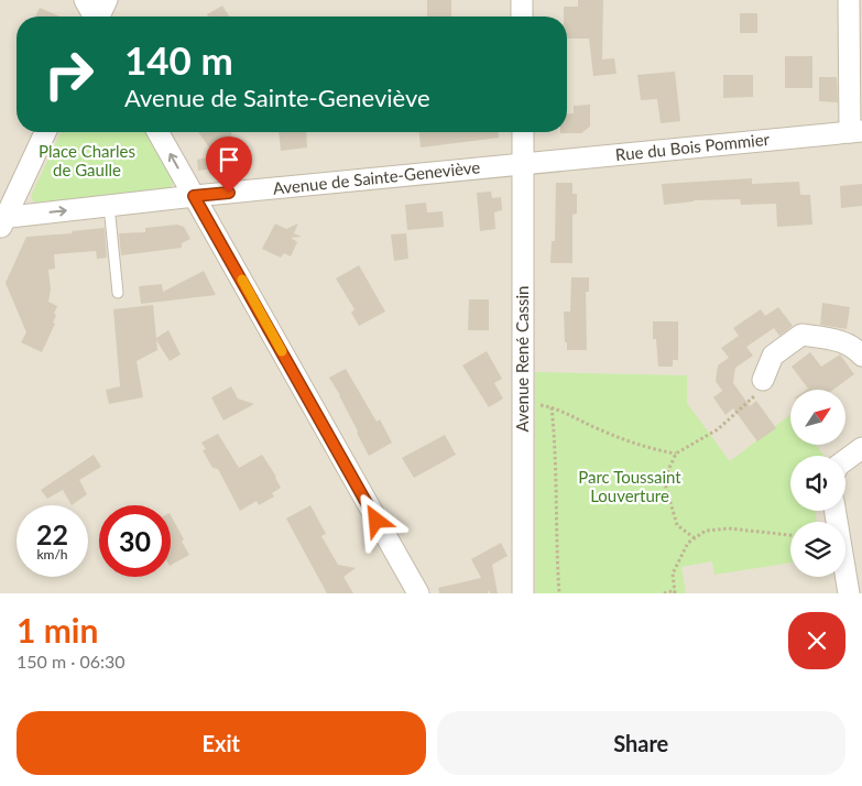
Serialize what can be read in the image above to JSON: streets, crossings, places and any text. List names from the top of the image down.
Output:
{
  "streets": {
    "street": ["Rue du Bois Pommier", "Avenue de Sainte-Geneviève", "Avenue René Cassin"]
  },
  "crossings": [
    ["Rue du Bois Pommier", "Avenue de Sainte-Geneviève"],
    ["Rue du Bois Pommier", "Avenue René Cassin"],
    ["Avenue de Sainte-Geneviève", "Avenue René Cassin"]
  ],
  "parks": ["Place Charles de Gaulle", "Parc Toussaint Louverture"],
  "north": "top right",
  "page": {
    "turn": ["140 m", "Avenue de Sainte-Geneviève"],
    "speed": "22 km/h",
    "limit": "30",
    "heading": ["1 min", "150 m · 06:30"],
    "buttons": ["Exit", "Share"]
  }
}
